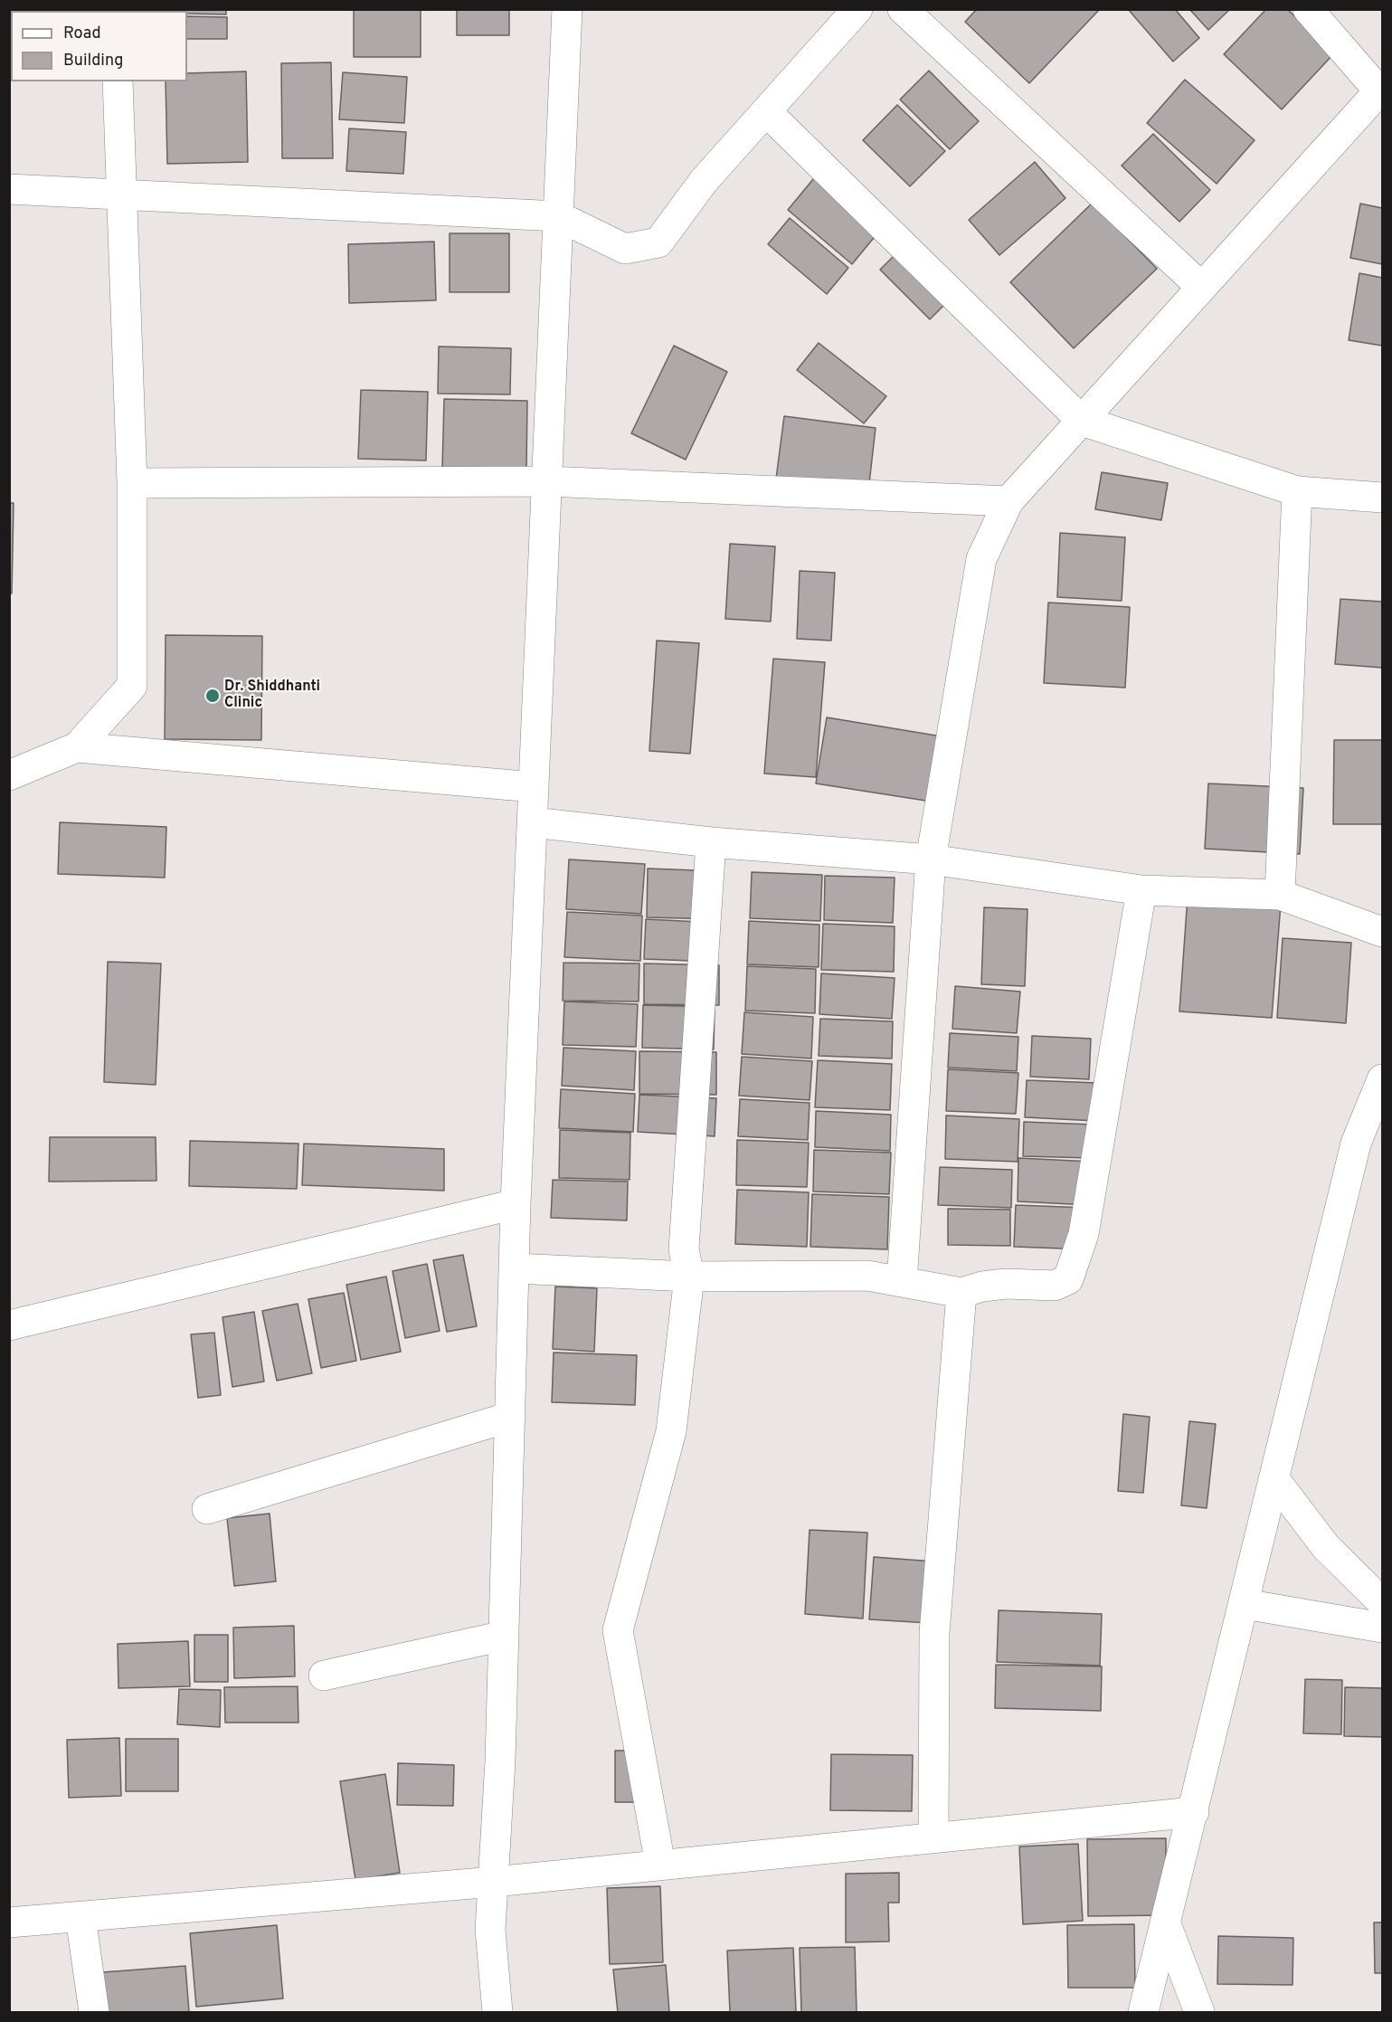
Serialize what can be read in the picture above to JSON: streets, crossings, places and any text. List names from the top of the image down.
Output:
{
  "places": ["Dr. Shiddhanti Clinic"],
  "legend": ["Road", "Building"]
}
